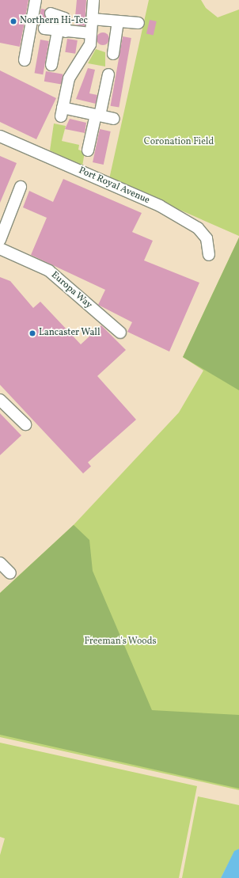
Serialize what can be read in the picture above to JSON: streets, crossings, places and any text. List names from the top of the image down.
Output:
{
  "streets": {
    "street": ["Port Royal Avenue", "Europa Way"]
  },
  "parks": ["Coronation Field", "Freeman's Woods"],
  "places": ["Northern Hi-Tec", "Lancaster Wall"]
}
